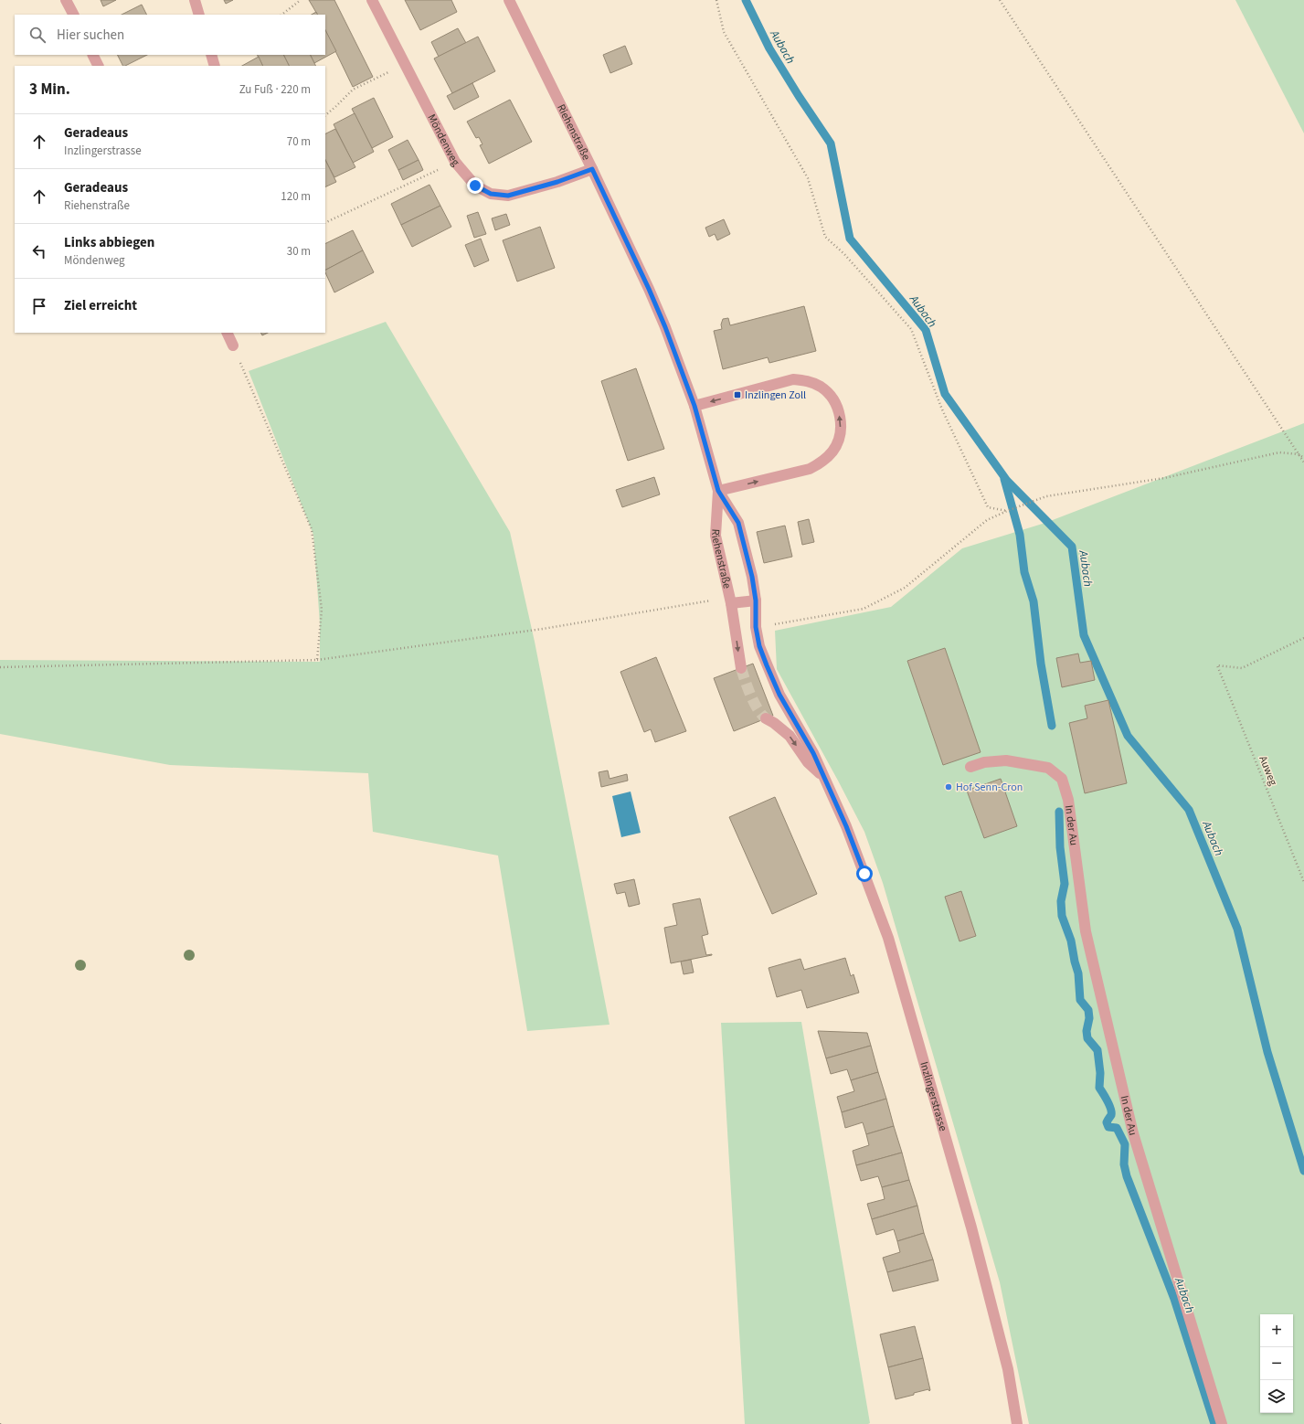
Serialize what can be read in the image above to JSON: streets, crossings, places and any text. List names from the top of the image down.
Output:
{
  "streets": {
    "street": [
      "Riehenstraße",
      "Möndenweg",
      "In der Au",
      "Inzlingerstrasse"
    ],
    "path": ["Auweg"]
  },
  "crossings": [
    ["Riehenstraße", "Möndenweg"],
    ["Riehenstraße", "Inzlingerstrasse"]
  ],
  "water": ["Aubach"],
  "places": {
    "transit": ["Inzlingen Zoll"],
    "other": ["Hof Senn-Cron"]
  },
  "page": {
    "search": "Hier suchen",
    "heading": ["3 Min.", "Zu Fuß · 220 m"],
    "list": [
      ["Geradeaus", "Inzlingerstrasse", "70 m"],
      ["Geradeaus", "Riehenstraße", "120 m"],
      ["Links abbiegen", "Möndenweg", "30 m"],
      "Ziel erreicht"
    ],
    "map_buttons": ["+", "−"]
  }
}
